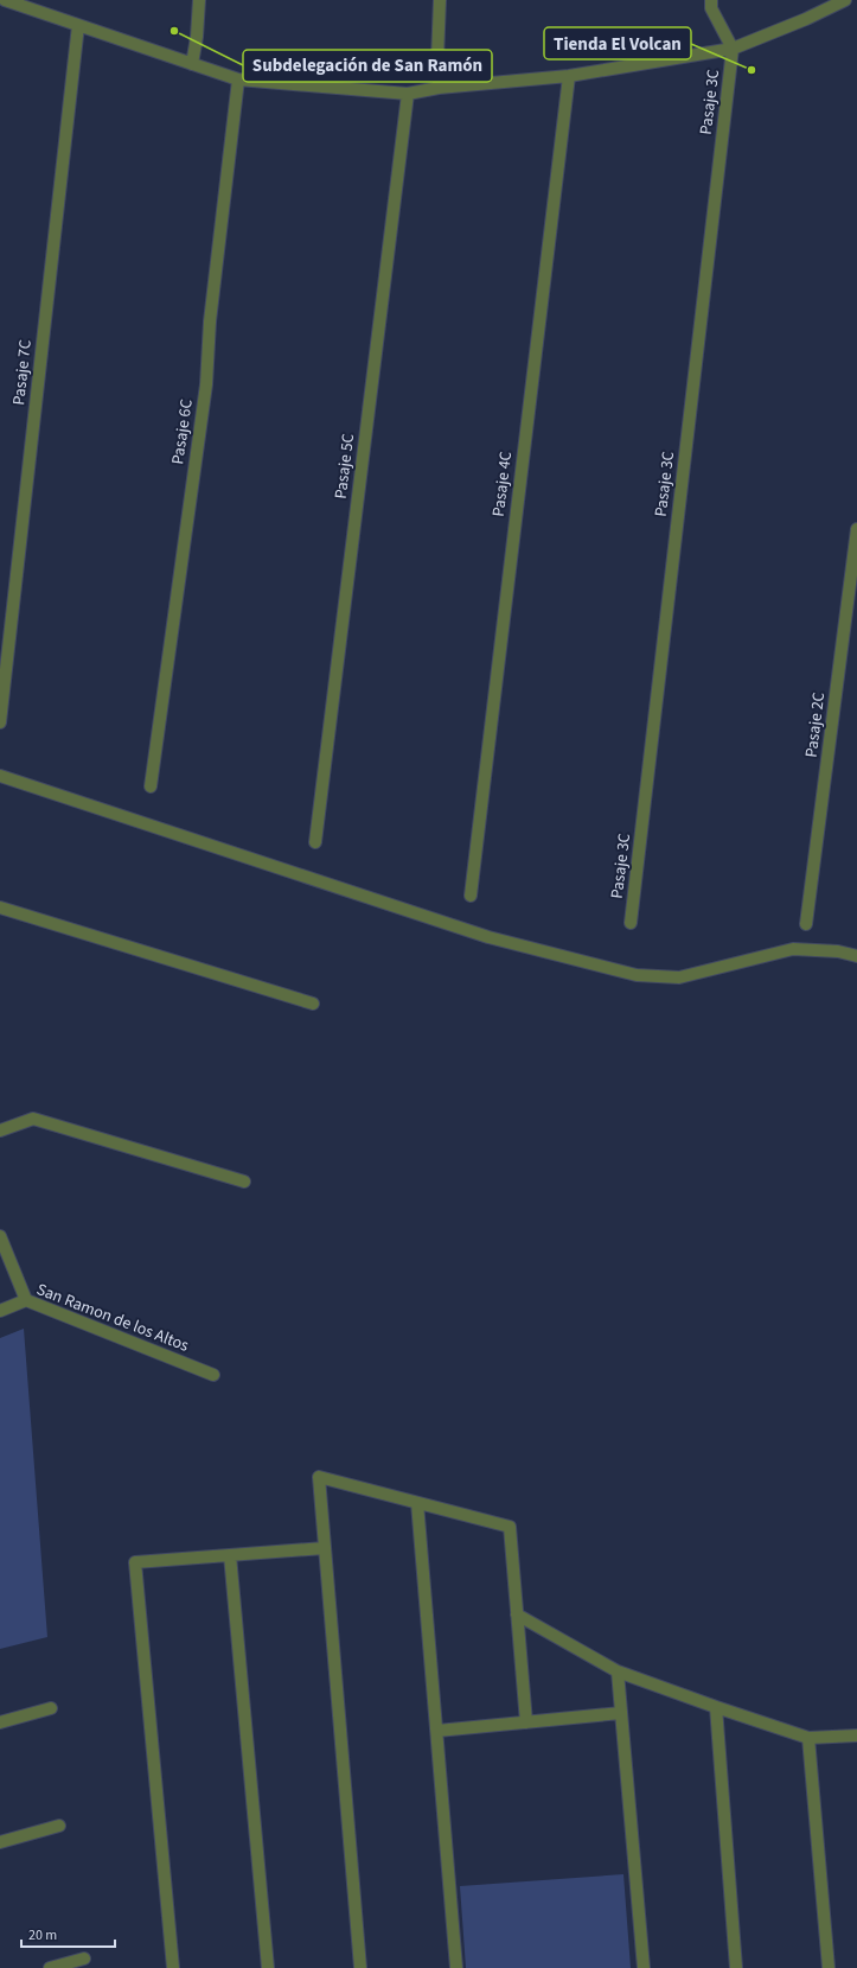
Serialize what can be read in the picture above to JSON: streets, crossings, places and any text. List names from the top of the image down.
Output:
{
  "streets": {
    "street": [
      "Pasaje 3C",
      "Pasaje 7C",
      "Pasaje 6C",
      "Pasaje 5C",
      "Pasaje 4C",
      "Pasaje 2C",
      "San Ramon de los Altos"
    ]
  },
  "places": ["Subdelegación de San Ramón", "Tienda El Volcan"],
  "scale_bar": "20 m"
}
